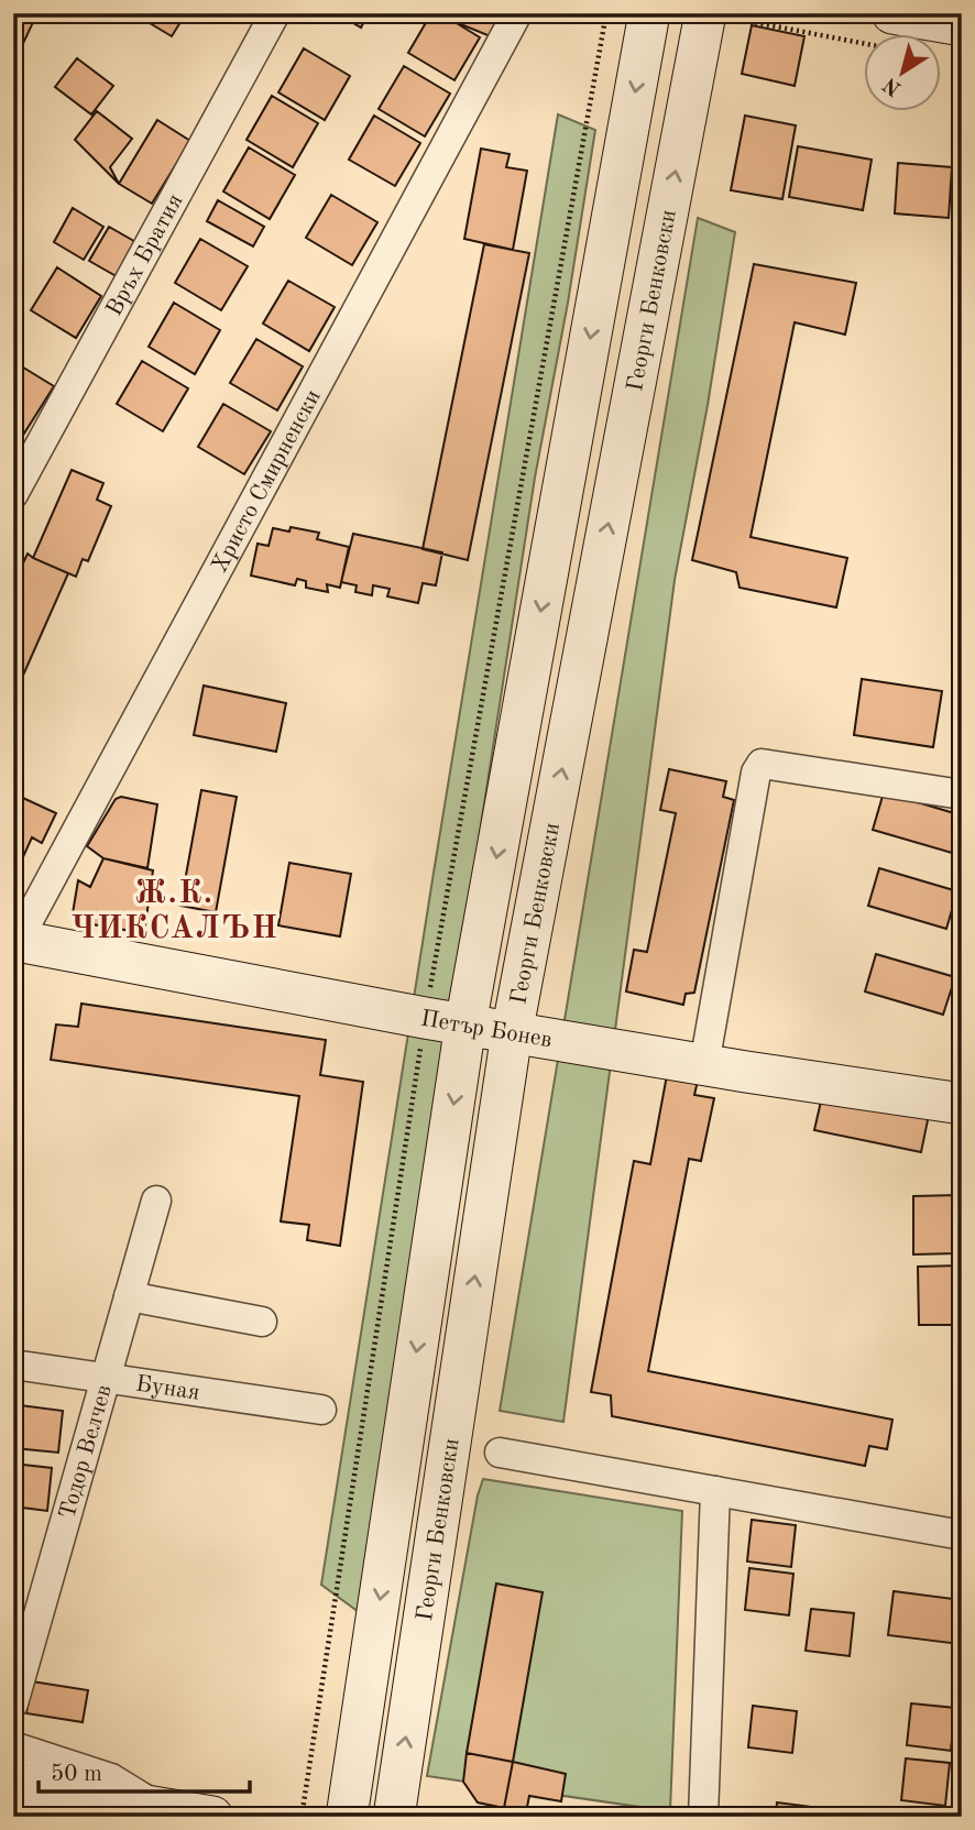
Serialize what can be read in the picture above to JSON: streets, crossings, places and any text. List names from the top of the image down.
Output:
{
  "streets": {
    "street": [
      "Връх Братия",
      "Георги Бенковски",
      "Христо Смирненски",
      "Петър Бонев",
      "Буная",
      "Тодор Велчев"
    ]
  },
  "crossings": [
    ["Георги Бенковски", "Петър Бонев"],
    ["Христо Смирненски", "Петър Бонев"],
    ["Буная", "Тодор Велчев"]
  ],
  "districts": ["Ж.К. ЧИКСАЛЪН"],
  "scale_bar": "50 m",
  "north": "bottom left"
}
